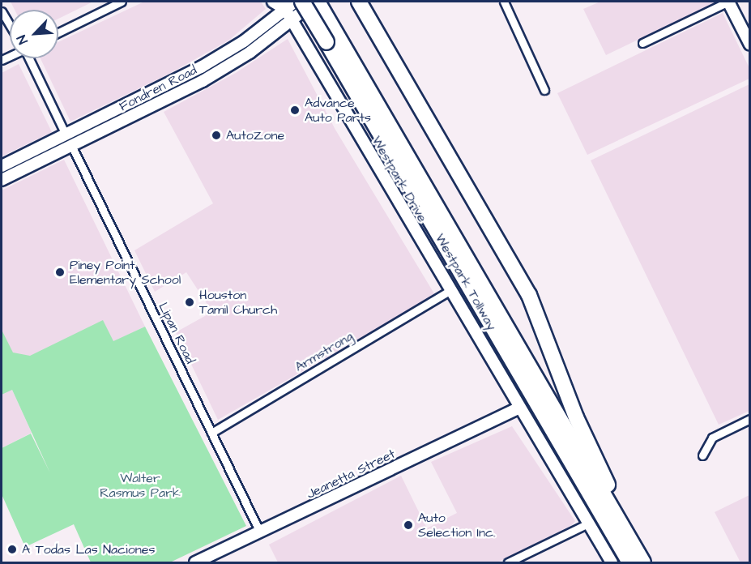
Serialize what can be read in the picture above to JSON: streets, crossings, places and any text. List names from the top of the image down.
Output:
{
  "streets": {
    "highway": ["Westpark Tollway"],
    "main road": ["Fondren Road", "Westpark Drive", "Jeanetta Street"],
    "street": ["Lipan Road", "Armstrong"]
  },
  "crossings": [
    ["Fondren Road", "Westpark Drive"],
    ["Fondren Road", "Westpark Tollway"],
    ["Fondren Road", "Lipan Road"],
    ["Westpark Drive", "Armstrong"],
    ["Westpark Drive", "Jeanetta Street"],
    ["Lipan Road", "Armstrong"],
    ["Lipan Road", "Jeanetta Street"]
  ],
  "parks": ["Walter Rasmus Park"],
  "places": [
    "Advance Auto Parts",
    "AutoZone",
    "Piney Point Elementary School",
    "Houston Tamil Church",
    "Auto Selection Inc.",
    "A Todas Las Naciones"
  ],
  "north": "bottom left"
}
